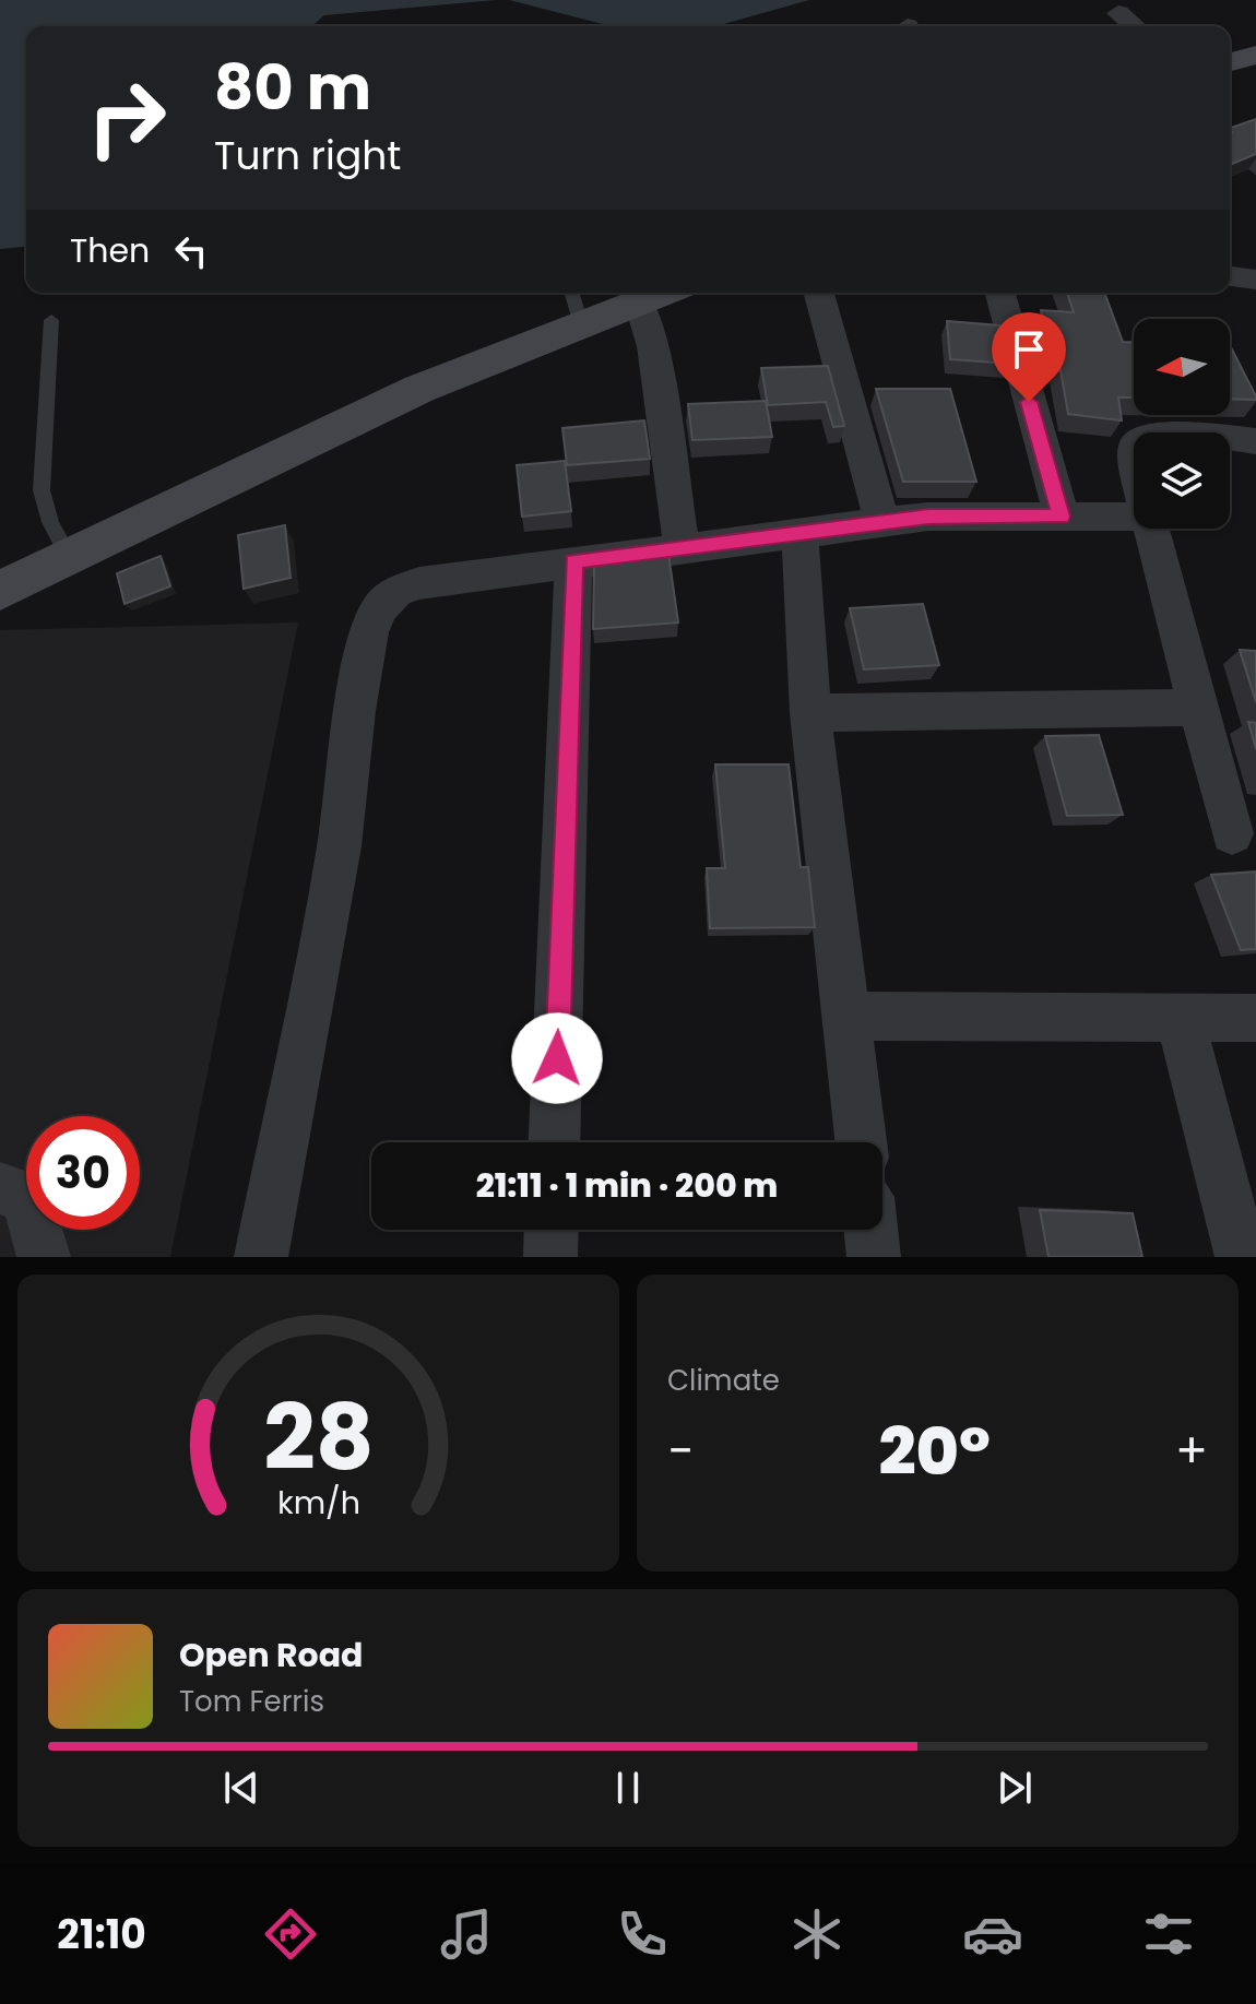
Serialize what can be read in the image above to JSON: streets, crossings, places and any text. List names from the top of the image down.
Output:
{
  "north": "left",
  "page": {
    "turn": ["80 m", "Turn right"],
    "then": "Then",
    "limit": "30",
    "trip": "21:11 · 1 min · 200 m",
    "tile": "Climate",
    "heat": ["−", "20°", "+"],
    "song": ["Open Road", "Tom Ferris"],
    "tabs": "21:10",
    "gauge": ["28", "km/h"]
  }
}
